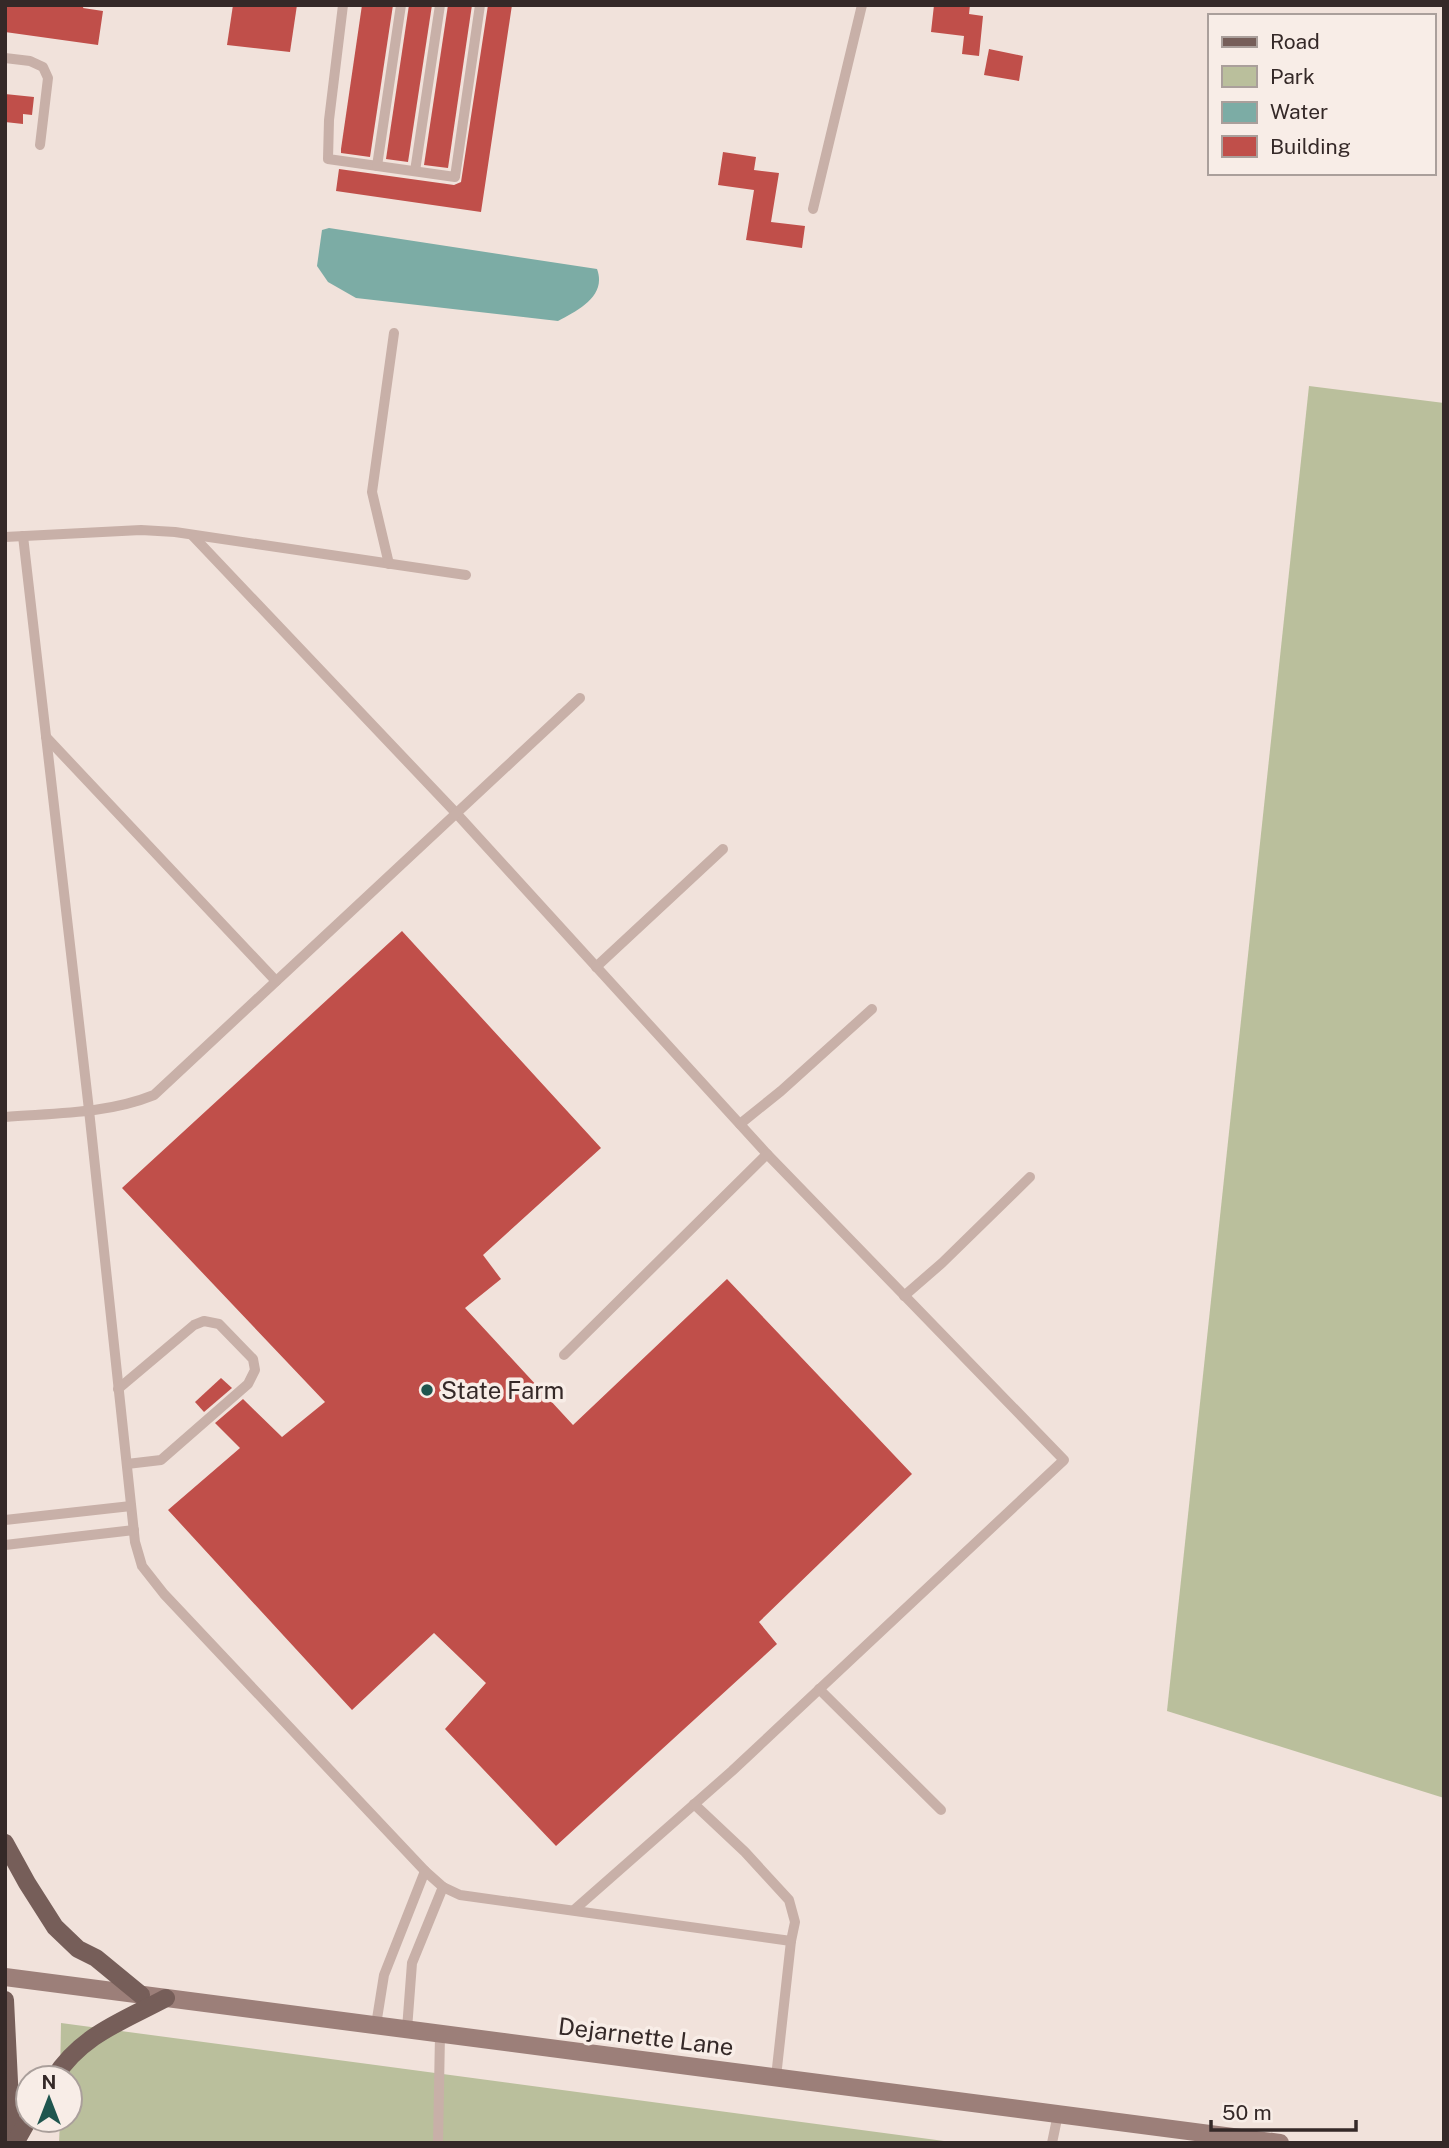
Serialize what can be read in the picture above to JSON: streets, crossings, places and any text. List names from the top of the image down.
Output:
{
  "streets": {
    "main road": ["Dejarnette Lane"]
  },
  "places": ["State Farm"],
  "legend": [
    "Road",
    "Park",
    "Water",
    "Building"
  ],
  "scale_bar": "50 m",
  "north": "top"
}
